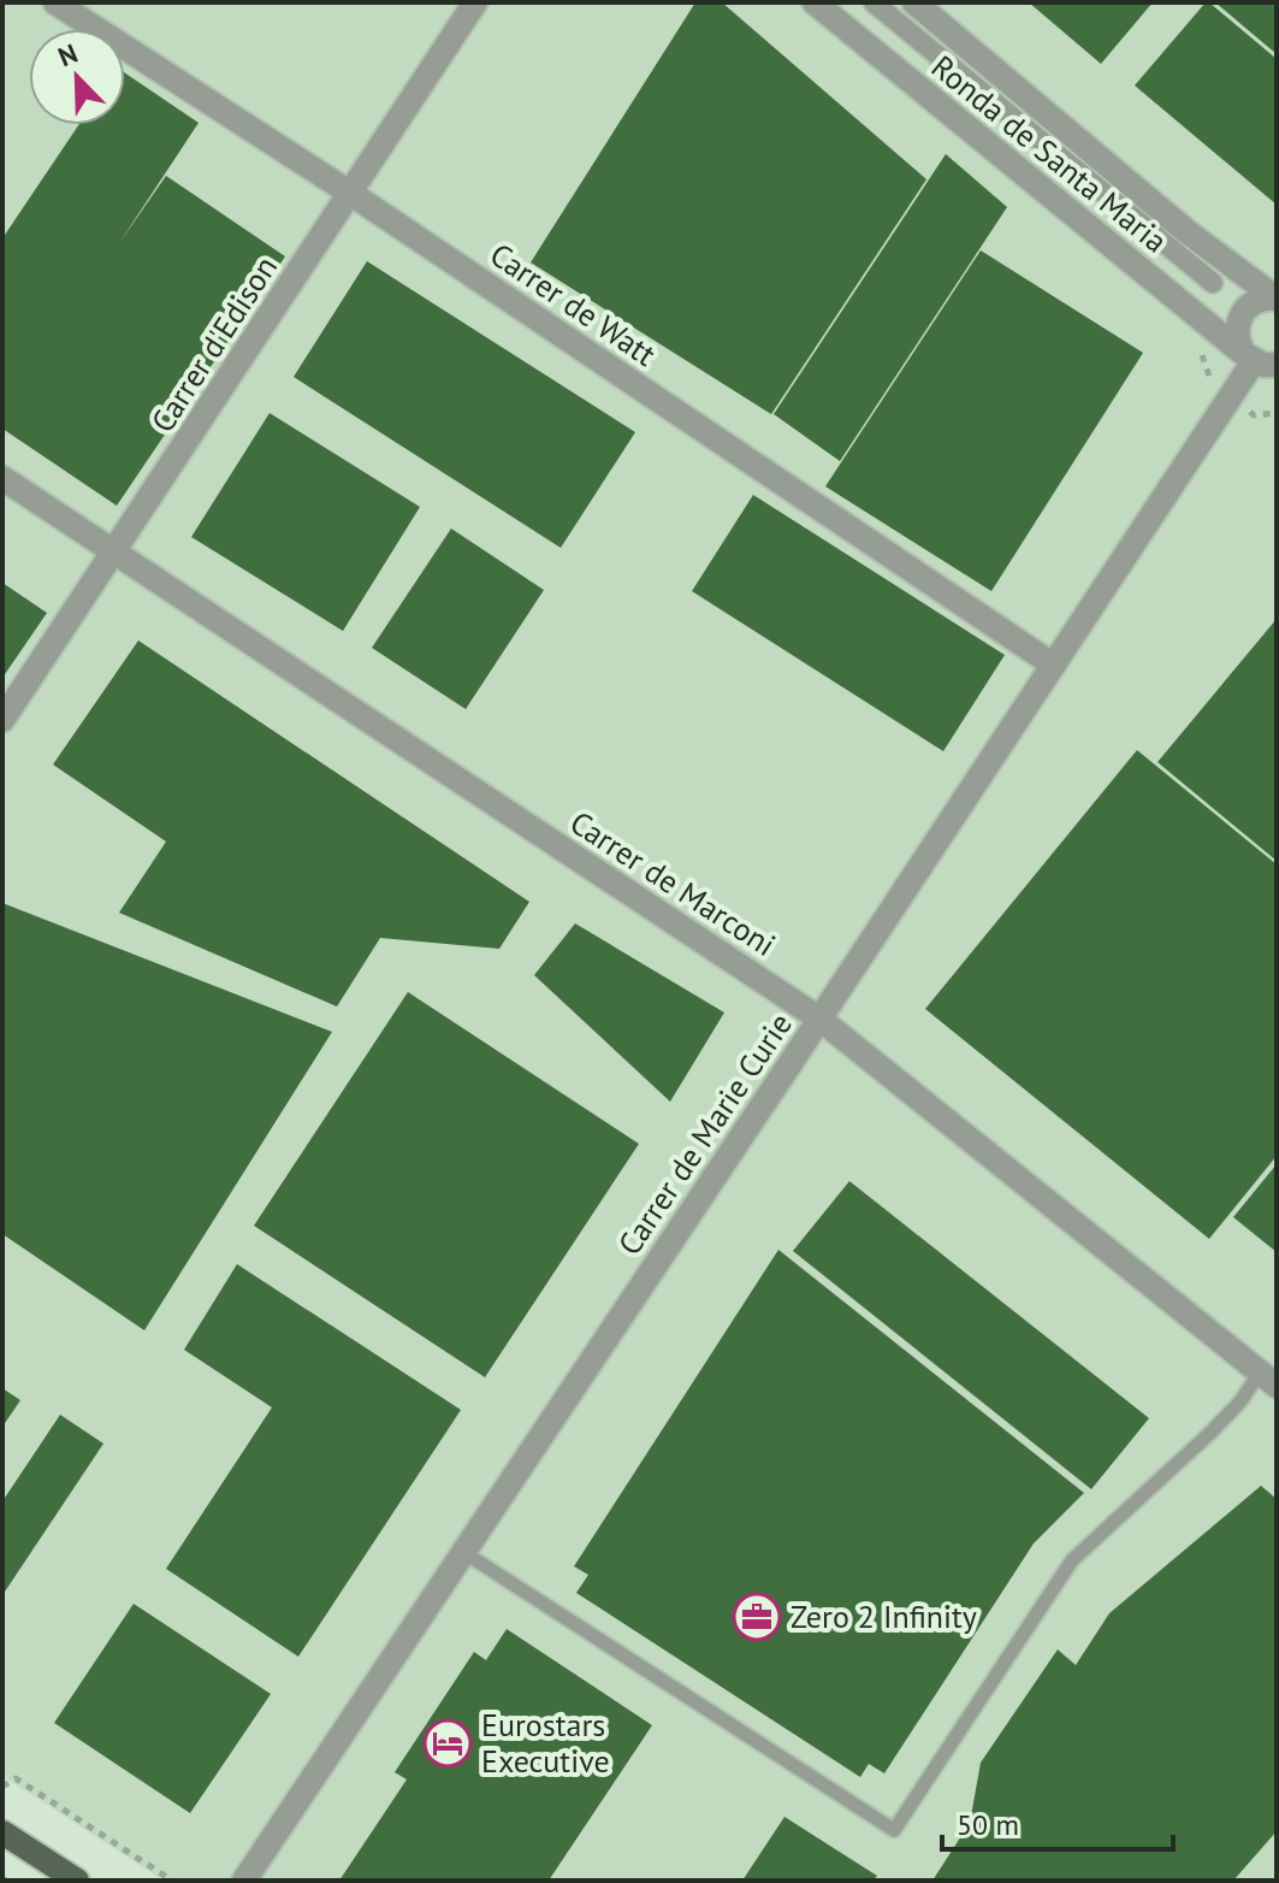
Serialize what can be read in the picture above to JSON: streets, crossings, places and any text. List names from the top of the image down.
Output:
{
  "streets": {
    "street": [
      "Ronda de Santa Maria",
      "Carrer de Watt",
      "Carrer d'Edison",
      "Carrer de Marconi",
      "Carrer de Marie Curie"
    ]
  },
  "crossings": [
    ["Ronda de Santa Maria", "Carrer de Marie Curie"],
    ["Carrer de Watt", "Carrer d'Edison"],
    ["Carrer de Watt", "Carrer de Marie Curie"],
    ["Carrer d'Edison", "Carrer de Marconi"],
    ["Carrer de Marconi", "Carrer de Marie Curie"]
  ],
  "places": {
    "office": ["Zero 2 Infinity"],
    "hotel": ["Eurostars Executive"]
  },
  "scale_bar": "50 m",
  "north": "top left"
}
